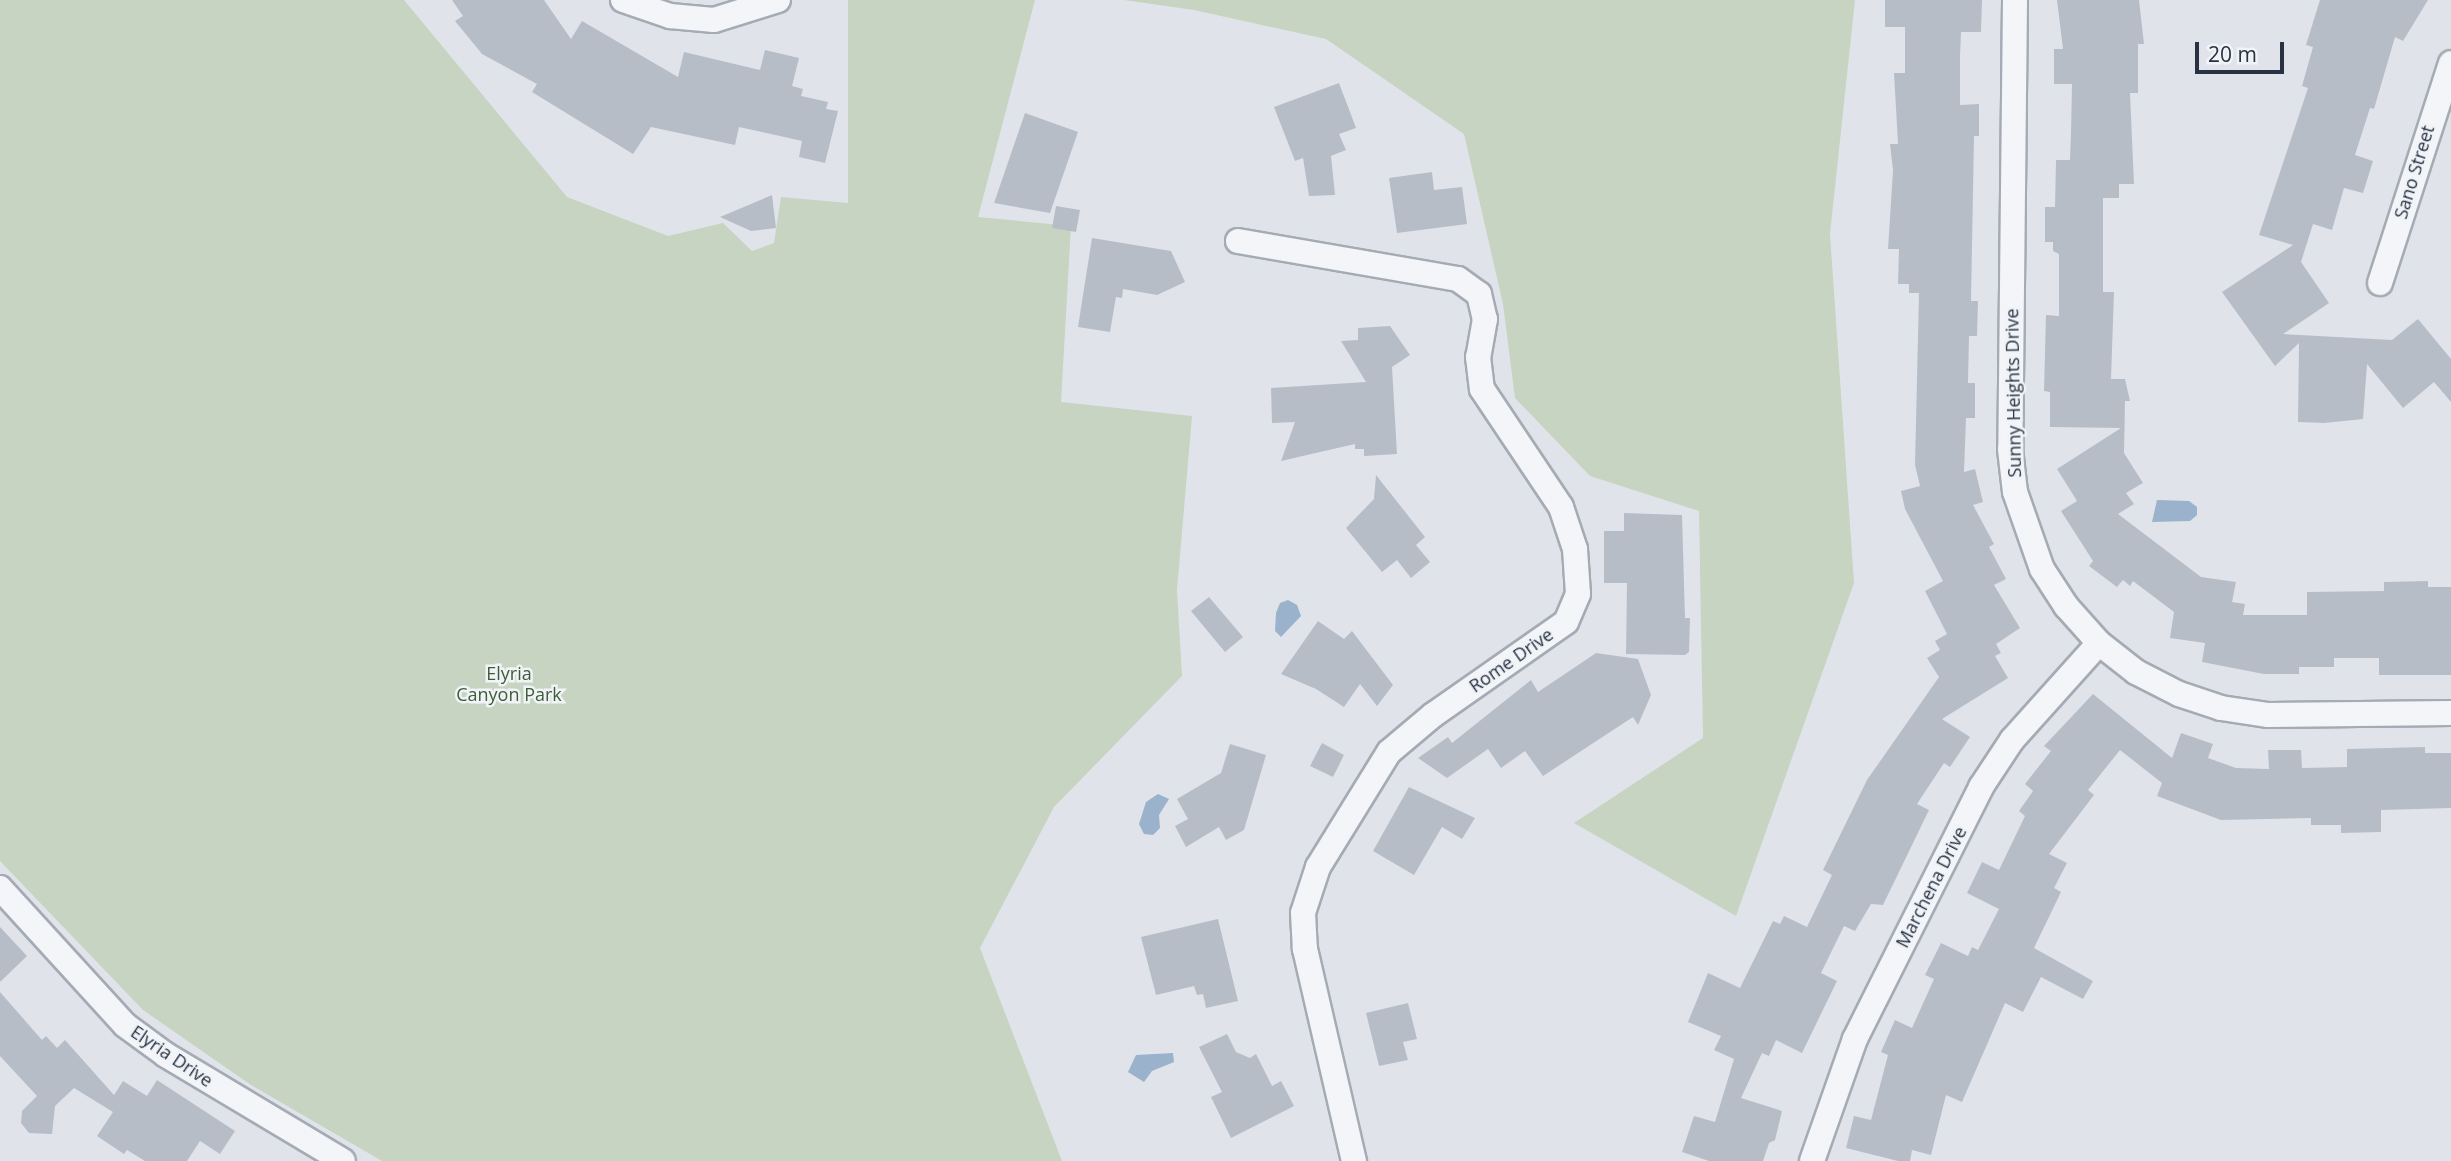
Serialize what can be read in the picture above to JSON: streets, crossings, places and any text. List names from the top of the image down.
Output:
{
  "streets": {
    "street": [
      "Sano Street",
      "Sunny Heights Drive",
      "Rome Drive",
      "Marchena Drive",
      "Elyria Drive"
    ]
  },
  "crossings": [
    ["Sunny Heights Drive", "Marchena Drive"]
  ],
  "parks": ["Elyria Canyon Park"],
  "scale_bar": "20 m"
}
